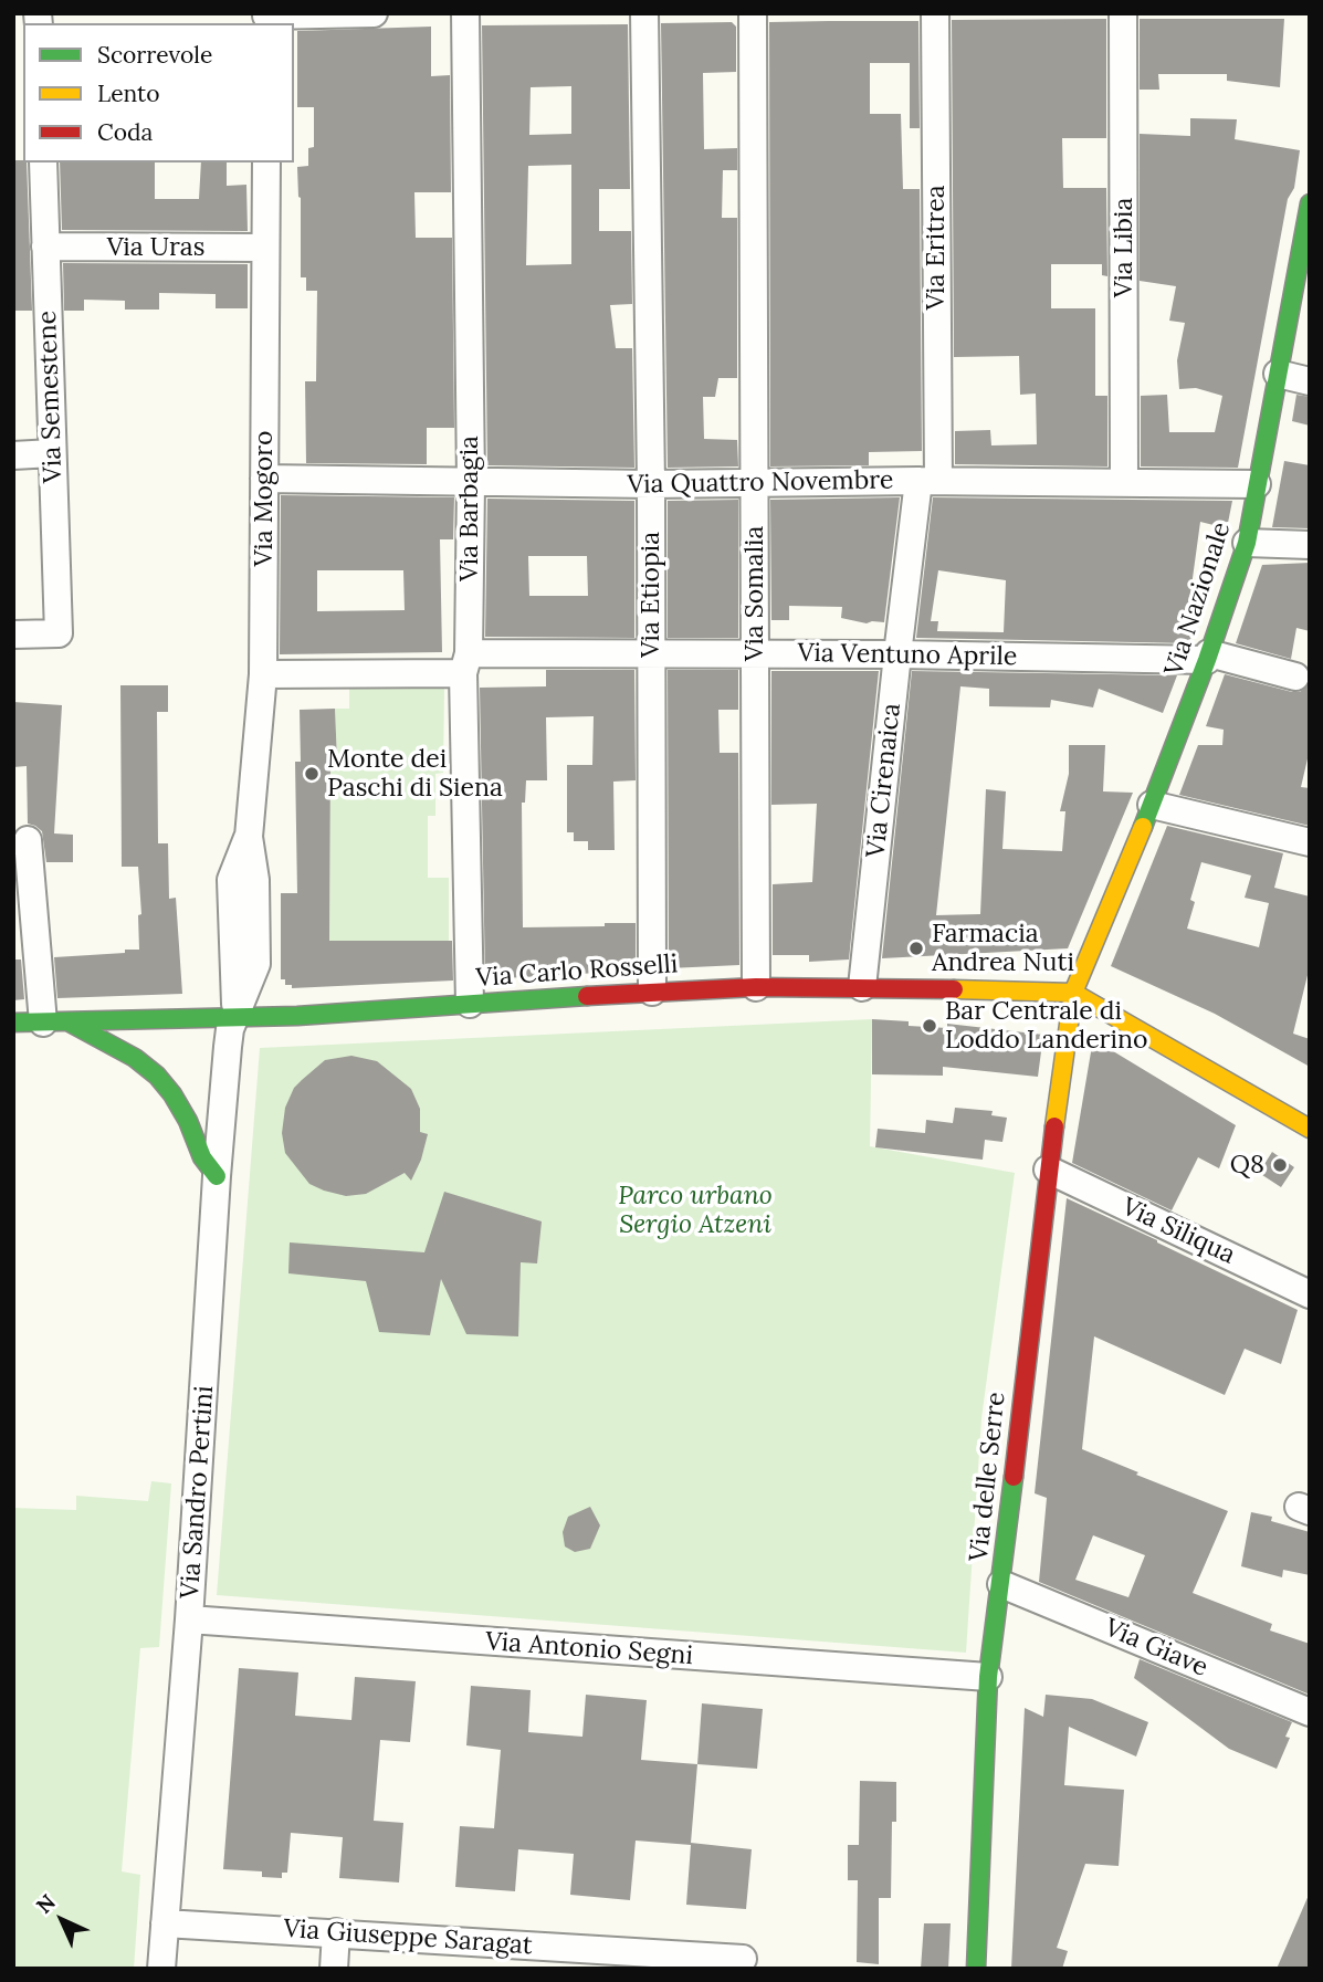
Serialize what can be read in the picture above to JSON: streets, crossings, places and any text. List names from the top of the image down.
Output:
{
  "streets": {
    "street": [
      "Via Uras",
      "Via Eritrea",
      "Via Libia",
      "Via Semestene",
      "Via Quattro Novembre",
      "Via Mogoro",
      "Via Barbagia",
      "Via Somalia",
      "Via Etiopia",
      "Via Nazionale",
      "Via Ventuno Aprile",
      "Via Cirenaica",
      "Via Carlo Rosselli",
      "Via Siliqua",
      "Via delle Serre",
      "Via Sandro Pertini",
      "Via Giave",
      "Via Antonio Segni",
      "Via Giuseppe Saragat"
    ]
  },
  "crossings": [
    ["Via Uras", "Via Semestene"],
    ["Via Uras", "Via Mogoro"],
    ["Via Eritrea", "Via Quattro Novembre"],
    ["Via Eritrea", "Via Cirenaica"],
    ["Via Libia", "Via Quattro Novembre"],
    ["Via Quattro Novembre", "Via Mogoro"],
    ["Via Quattro Novembre", "Via Barbagia"],
    ["Via Quattro Novembre", "Via Somalia"],
    ["Via Quattro Novembre", "Via Etiopia"],
    ["Via Quattro Novembre", "Via Nazionale"],
    ["Via Quattro Novembre", "Via Cirenaica"],
    ["Via Mogoro", "Via Ventuno Aprile"],
    ["Via Mogoro", "Via Carlo Rosselli"],
    ["Via Mogoro", "Via Sandro Pertini"],
    ["Via Barbagia", "Via Ventuno Aprile"],
    ["Via Barbagia", "Via Carlo Rosselli"],
    ["Via Somalia", "Via Ventuno Aprile"],
    ["Via Somalia", "Via Carlo Rosselli"],
    ["Via Etiopia", "Via Ventuno Aprile"],
    ["Via Etiopia", "Via Carlo Rosselli"],
    ["Via Nazionale", "Via Ventuno Aprile"],
    ["Via Nazionale", "Via Carlo Rosselli"],
    ["Via Nazionale", "Via delle Serre"],
    ["Via Ventuno Aprile", "Via Cirenaica"],
    ["Via Cirenaica", "Via Carlo Rosselli"],
    ["Via Carlo Rosselli", "Via delle Serre"],
    ["Via Carlo Rosselli", "Via Sandro Pertini"],
    ["Via Siliqua", "Via delle Serre"],
    ["Via delle Serre", "Via Giave"],
    ["Via delle Serre", "Via Antonio Segni"],
    ["Via Sandro Pertini", "Via Antonio Segni"],
    ["Via Sandro Pertini", "Via Giuseppe Saragat"]
  ],
  "parks": ["Parco urbano Sergio Atzeni"],
  "places": [
    "Monte dei Paschi di Siena",
    "Farmacia Andrea Nuti",
    "Bar Centrale di Loddo Landerino",
    "Q8"
  ],
  "legend": ["Scorrevole", "Lento", "Coda"],
  "north": "top left"
}
